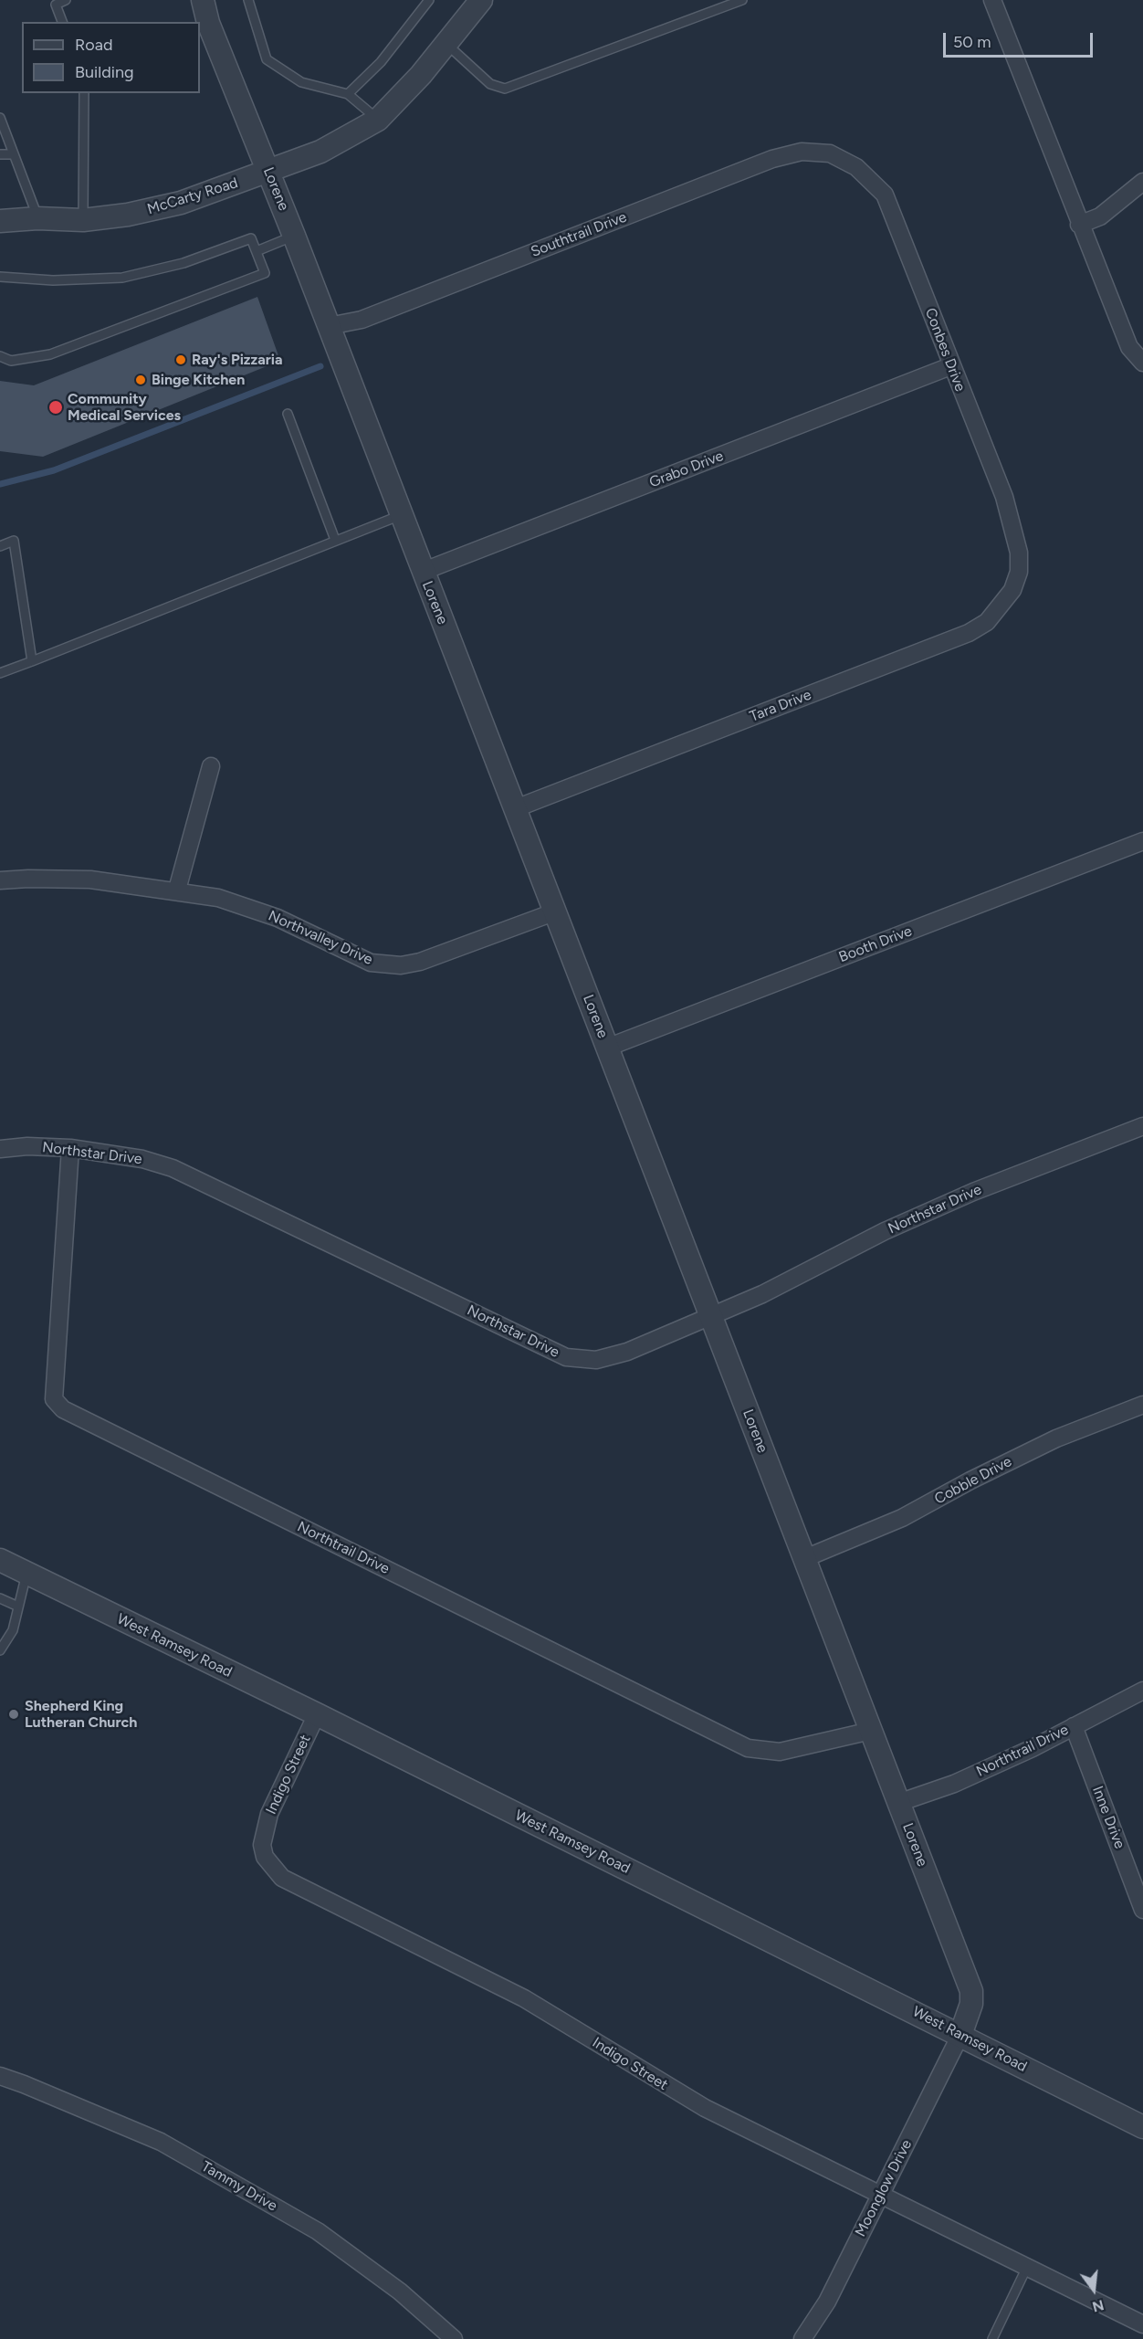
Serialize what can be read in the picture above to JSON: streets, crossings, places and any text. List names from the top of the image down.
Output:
{
  "streets": {
    "street": [
      "Lorene",
      "McCarty Road",
      "Southtrail Drive",
      "Conbes Drive",
      "Grabo Drive",
      "Tara Drive",
      "Northvalley Drive",
      "Booth Drive",
      "Northstar Drive",
      "Cobble Drive",
      "Northtrail Drive",
      "West Ramsey Road",
      "Indigo Street",
      "Inne Drive",
      "Tammy Drive",
      "Moonglow Drive"
    ]
  },
  "crossings": [
    ["Lorene", "McCarty Road"],
    ["Lorene", "Southtrail Drive"],
    ["Lorene", "Grabo Drive"],
    ["Lorene", "Tara Drive"],
    ["Lorene", "Northvalley Drive"],
    ["Lorene", "Booth Drive"],
    ["Lorene", "Northstar Drive"],
    ["Lorene", "Cobble Drive"],
    ["Lorene", "Northtrail Drive"],
    ["Lorene", "West Ramsey Road"],
    ["Lorene", "Moonglow Drive"],
    ["Southtrail Drive", "Conbes Drive"],
    ["Conbes Drive", "Grabo Drive"],
    ["Conbes Drive", "Tara Drive"],
    ["Northstar Drive", "Northtrail Drive"],
    ["Northtrail Drive", "Inne Drive"],
    ["West Ramsey Road", "Indigo Street"],
    ["West Ramsey Road", "Moonglow Drive"],
    ["Indigo Street", "Moonglow Drive"]
  ],
  "places": [
    "Ray's Pizzaria",
    "Binge Kitchen",
    "Community Medical Services",
    "Shepherd King Lutheran Church"
  ],
  "legend": ["Road", "Building"],
  "scale_bar": "50 m",
  "north": "bottom"
}
